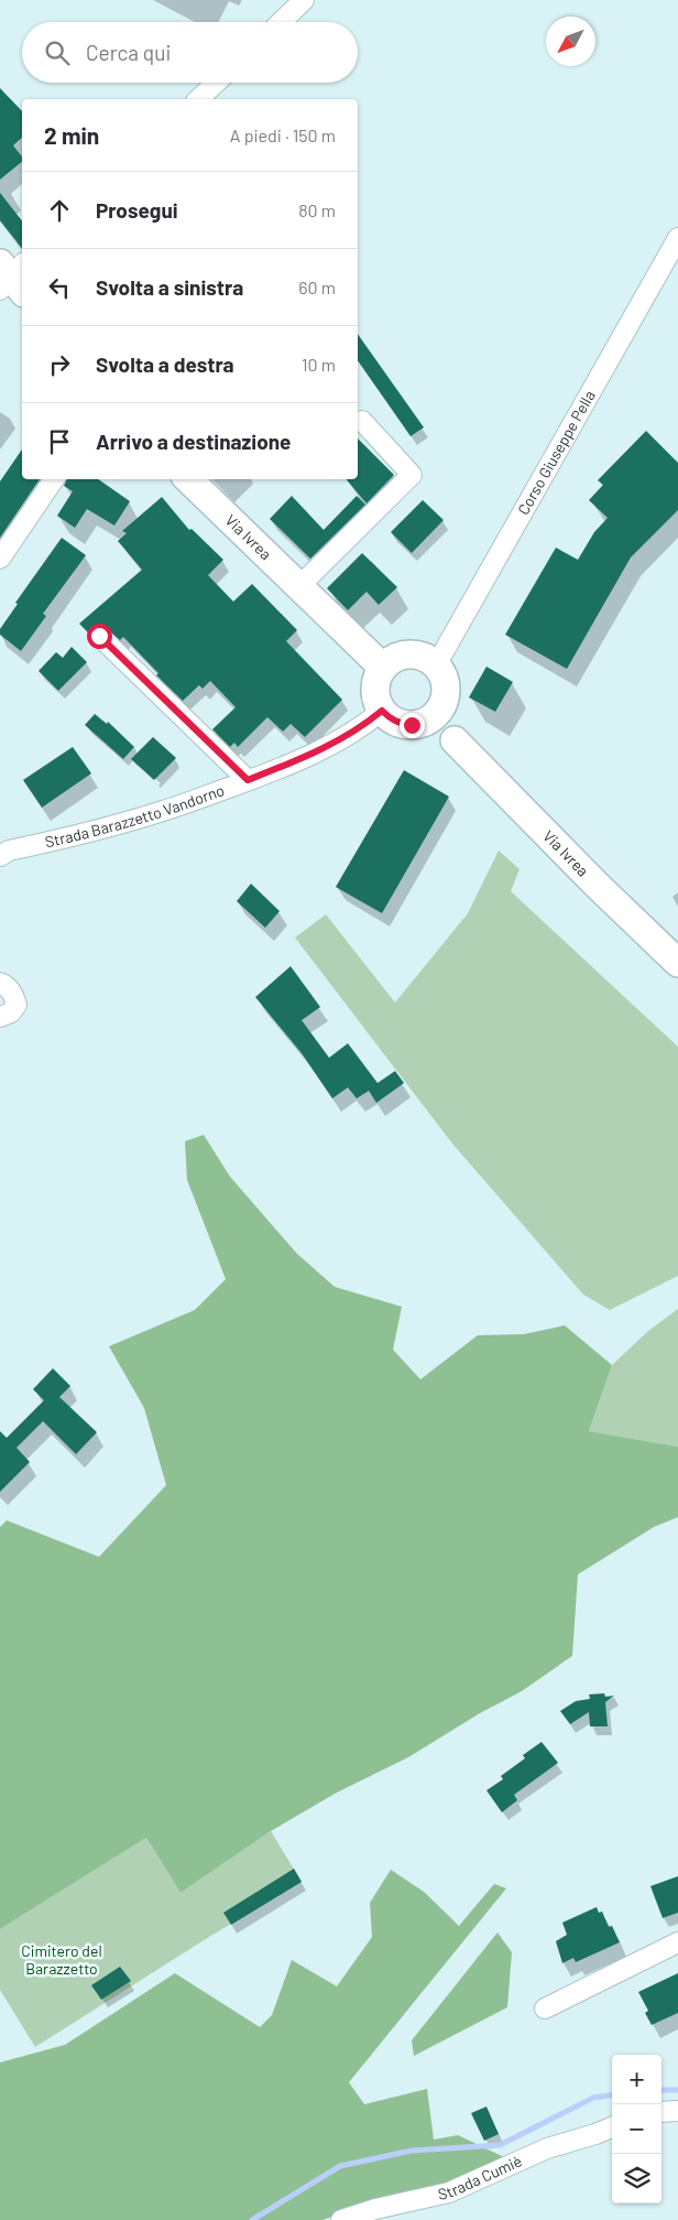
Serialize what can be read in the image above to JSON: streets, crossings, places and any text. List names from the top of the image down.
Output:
{
  "streets": {
    "main road": ["Via Ivrea"],
    "street": ["Corso Giuseppe Pella", "Strada Barazzetto Vandorno", "Strada Cumiè"]
  },
  "parks": ["Cimitero del Barazzetto"],
  "north": "bottom left",
  "page": {
    "search": "Cerca qui",
    "heading": ["2 min", "A piedi · 150 m"],
    "list": [
      ["Prosegui", "80 m"],
      ["Svolta a sinistra", "60 m"],
      ["Svolta a destra", "10 m"],
      "Arrivo a destinazione"
    ],
    "map_buttons": ["+", "−"]
  }
}
